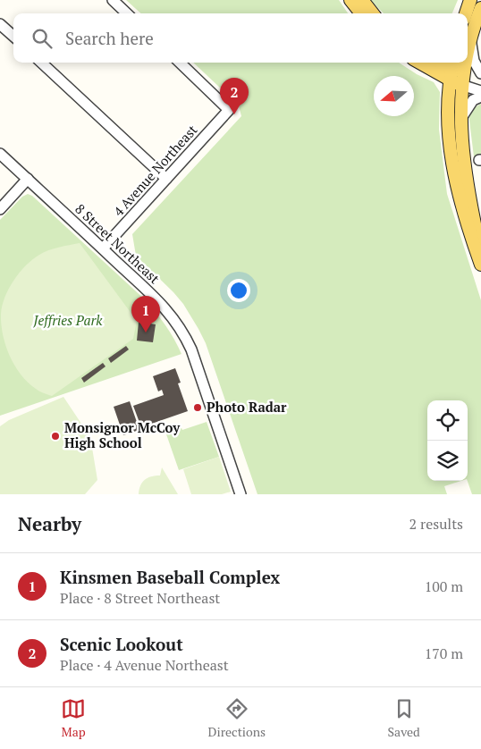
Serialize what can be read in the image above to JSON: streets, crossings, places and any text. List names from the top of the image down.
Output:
{
  "streets": {
    "street": ["4 Avenue Northeast", "8 Street Northeast"]
  },
  "crossings": [
    ["4 Avenue Northeast", "8 Street Northeast"]
  ],
  "parks": ["Jeffries Park"],
  "places": ["Photo Radar", "Monsignor McCoy High School"],
  "north": "left",
  "page": {
    "search": "Search here",
    "pins": ["2", "1"],
    "heading": ["Nearby", "2 results"],
    "list": [
      {
        "mark": "1",
        "name": "Kinsmen Baseball Complex",
        "note": "Place · 8 Street Northeast",
        "value": "100 m"
      },
      {
        "mark": "2",
        "name": "Scenic Lookout",
        "note": "Place · 4 Avenue Northeast",
        "value": "170 m"
      }
    ],
    "nav": ["Map", "Directions", "Saved"]
  }
}
